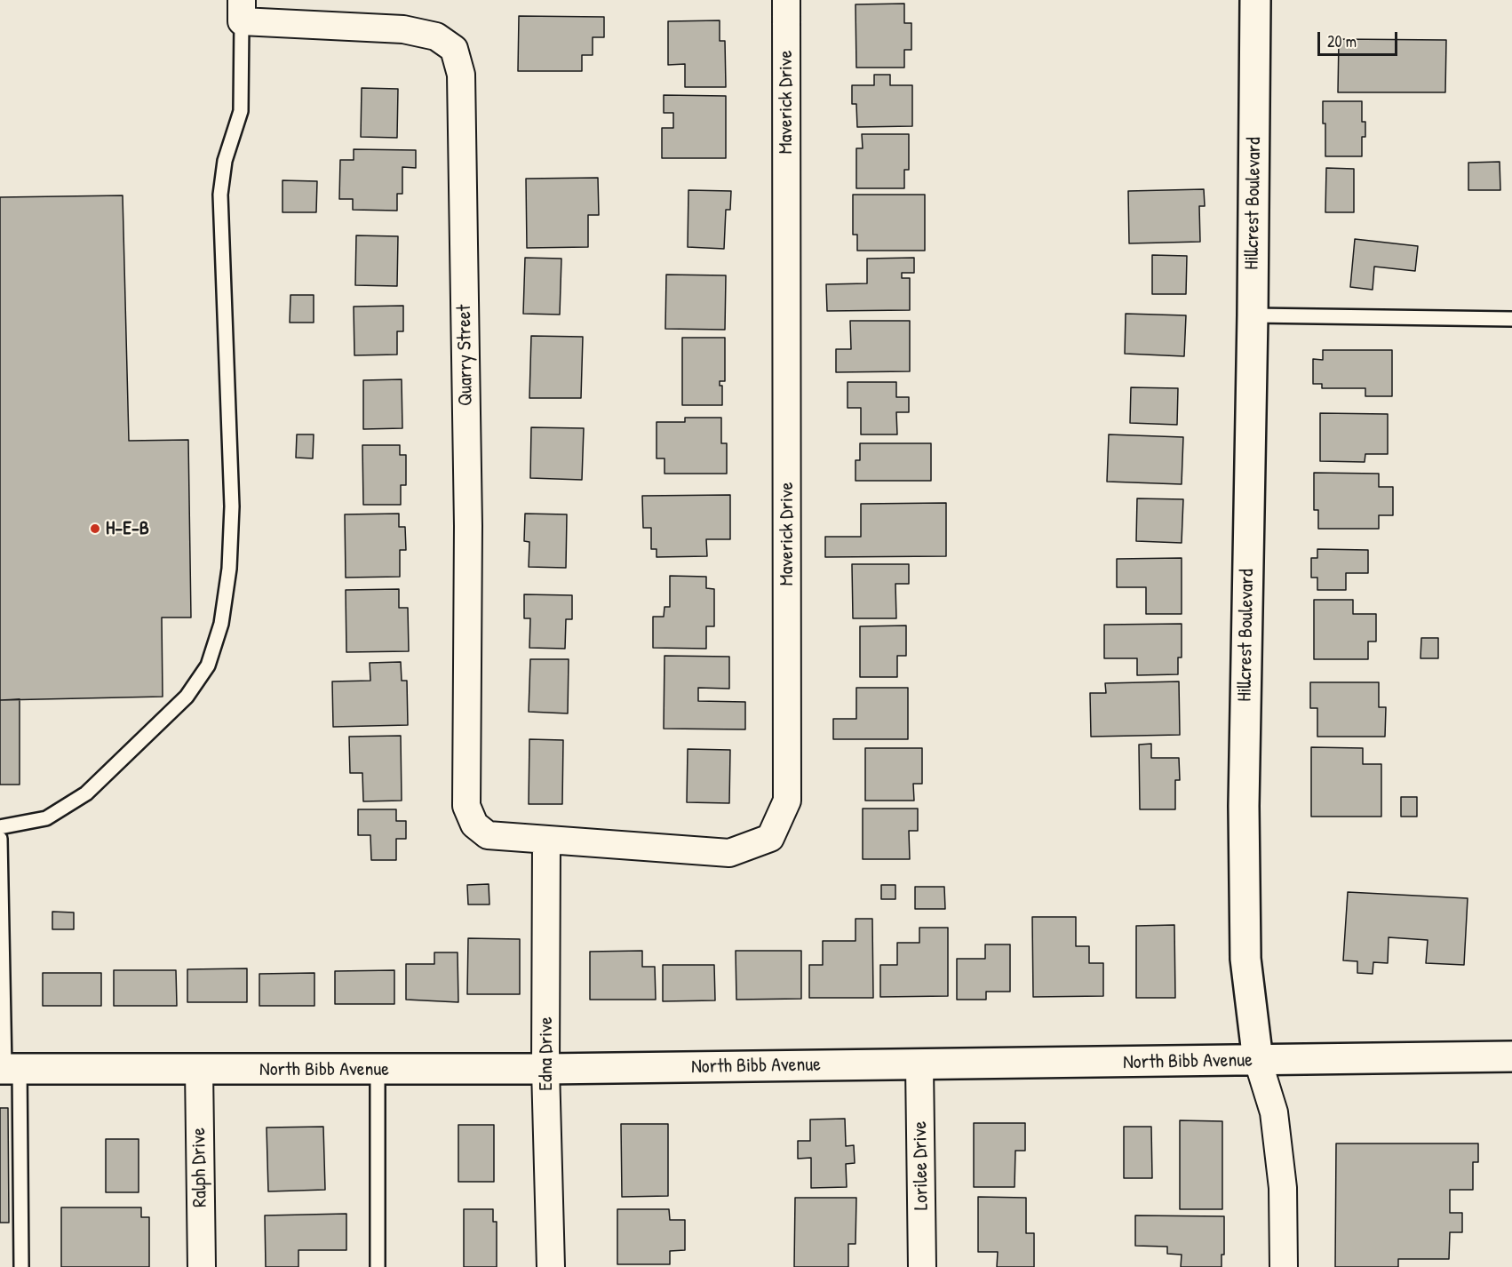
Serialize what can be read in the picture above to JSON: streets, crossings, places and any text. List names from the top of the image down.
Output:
{
  "streets": {
    "main road": ["Hillcrest Boulevard", "North Bibb Avenue"],
    "street": [
      "Maverick Drive",
      "Quarry Street",
      "Edna Drive",
      "Lorilee Drive",
      "Ralph Drive"
    ]
  },
  "crossings": [
    ["Maverick Drive", "Quarry Street"],
    ["Maverick Drive", "Edna Drive"],
    ["Hillcrest Boulevard", "North Bibb Avenue"],
    ["Quarry Street", "Edna Drive"],
    ["Edna Drive", "North Bibb Avenue"],
    ["North Bibb Avenue", "Lorilee Drive"],
    ["North Bibb Avenue", "Ralph Drive"]
  ],
  "places": ["H-E-B"],
  "scale_bar": "20 m"
}
